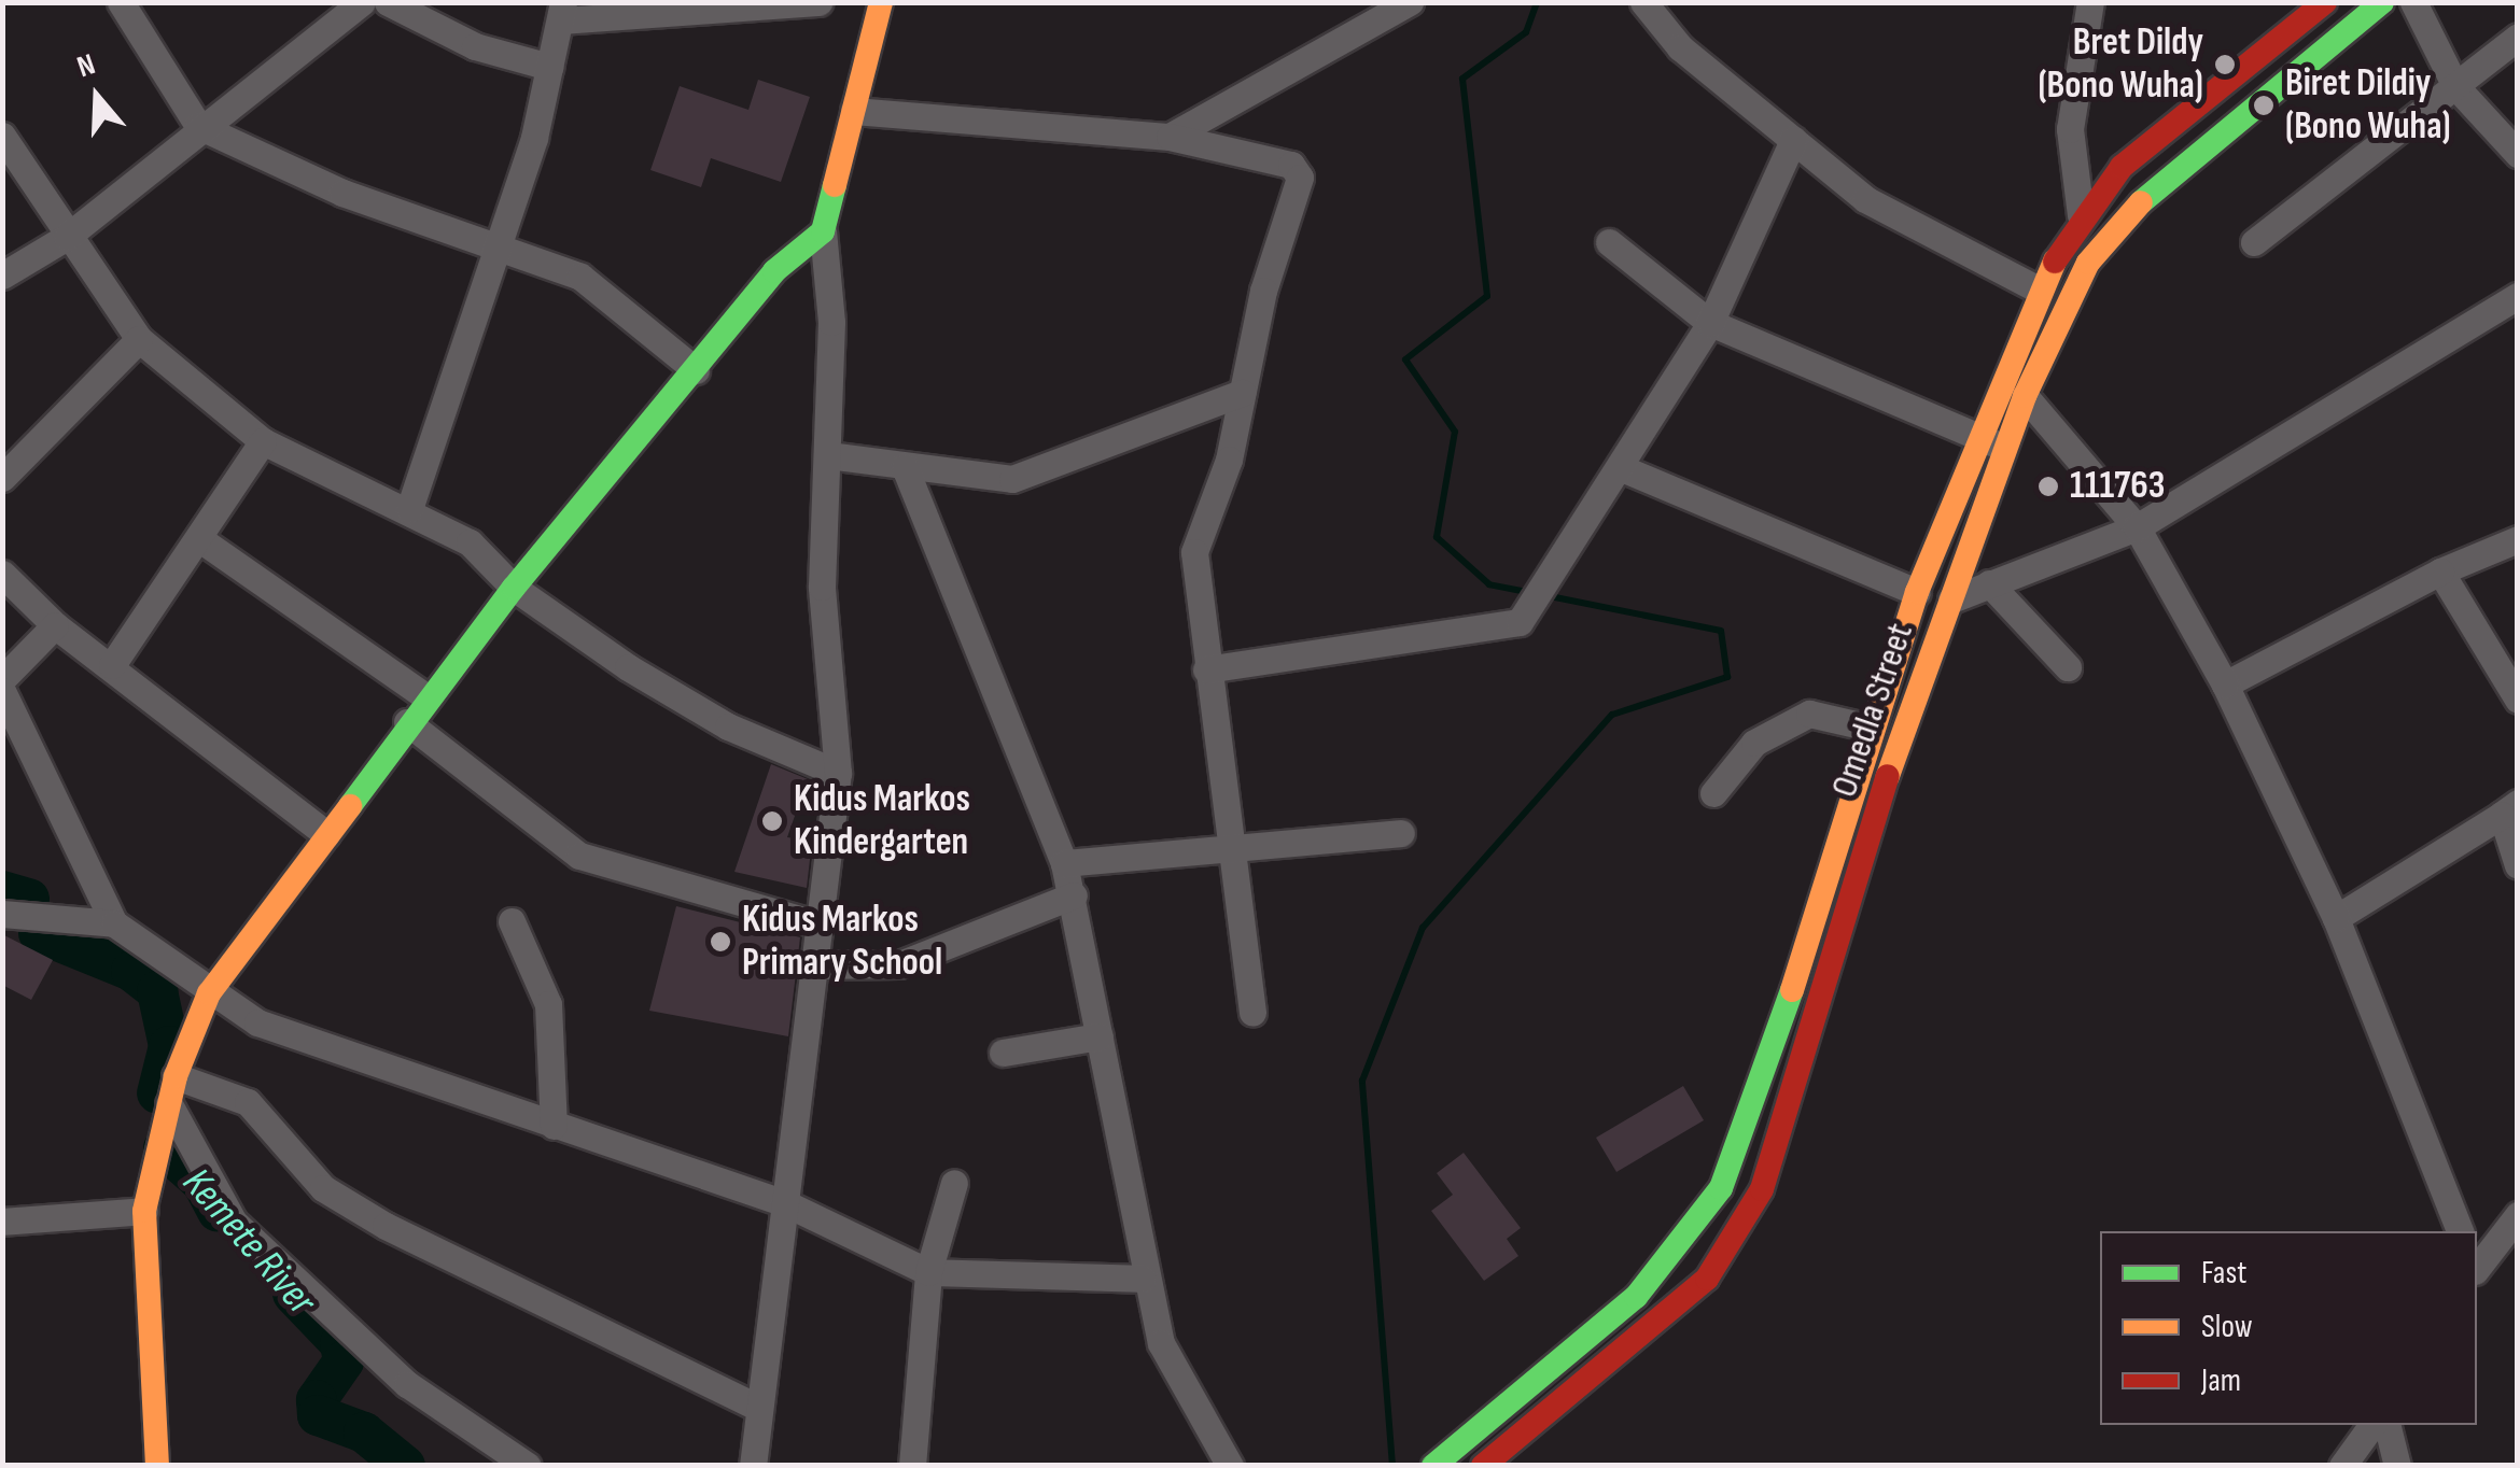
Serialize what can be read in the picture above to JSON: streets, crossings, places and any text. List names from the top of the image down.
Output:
{
  "streets": {
    "main road": ["Omedla Street"]
  },
  "water": ["Kemete River"],
  "places": [
    "Bret Dildy (Bono Wuha)",
    "Biret Dildiy (Bono Wuha)",
    "111763",
    "Kidus Markos Kindergarten",
    "Kidus Markos Primary School"
  ],
  "legend": ["Fast", "Slow", "Jam"],
  "north": "top"
}
